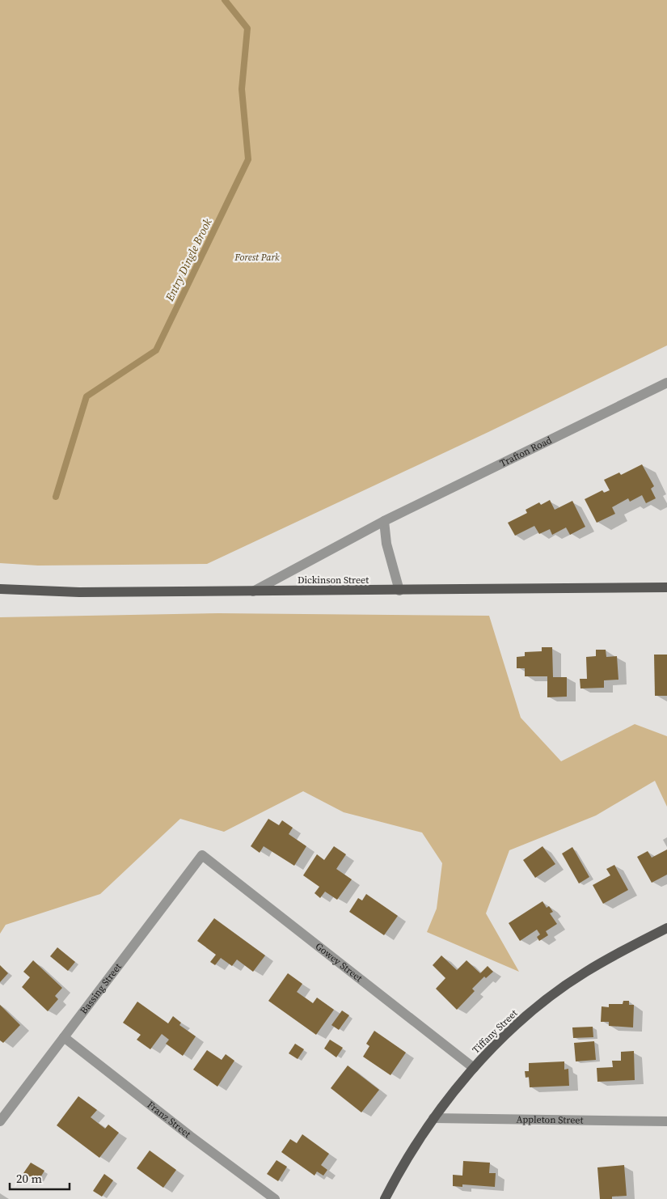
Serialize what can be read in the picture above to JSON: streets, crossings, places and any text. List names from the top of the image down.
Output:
{
  "streets": {
    "main road": ["Dickinson Street", "Tiffany Street"],
    "street": [
      "Trafton Road",
      "Gowey Street",
      "Bassing Street",
      "Franz Street",
      "Appleton Street"
    ]
  },
  "crossings": [
    ["Trafton Road", "Dickinson Street"],
    ["Gowey Street", "Bassing Street"],
    ["Gowey Street", "Tiffany Street"],
    ["Bassing Street", "Franz Street"],
    ["Tiffany Street", "Appleton Street"]
  ],
  "water": ["Entry Dingle Brook"],
  "parks": ["Forest Park"],
  "scale_bar": "20 m"
}
